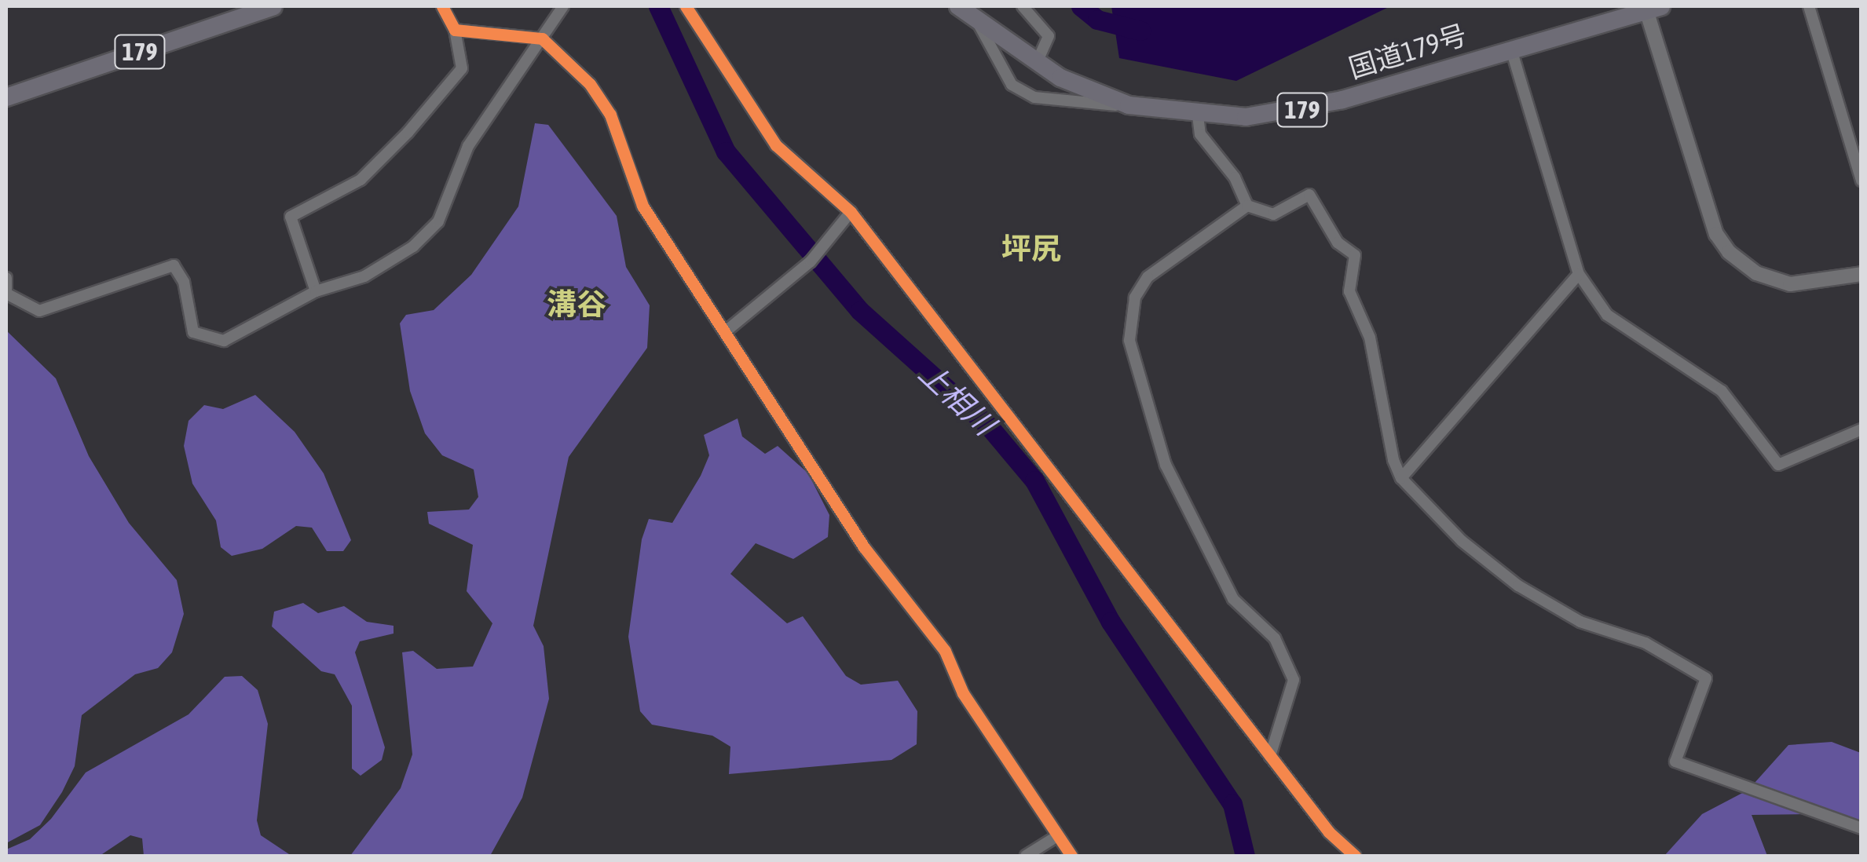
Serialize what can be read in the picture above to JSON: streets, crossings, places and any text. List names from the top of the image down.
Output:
{
  "streets": {
    "highway": ["国道179号", "179"]
  },
  "districts": ["坪尻", "溝谷"],
  "water": ["上相川"]
}
